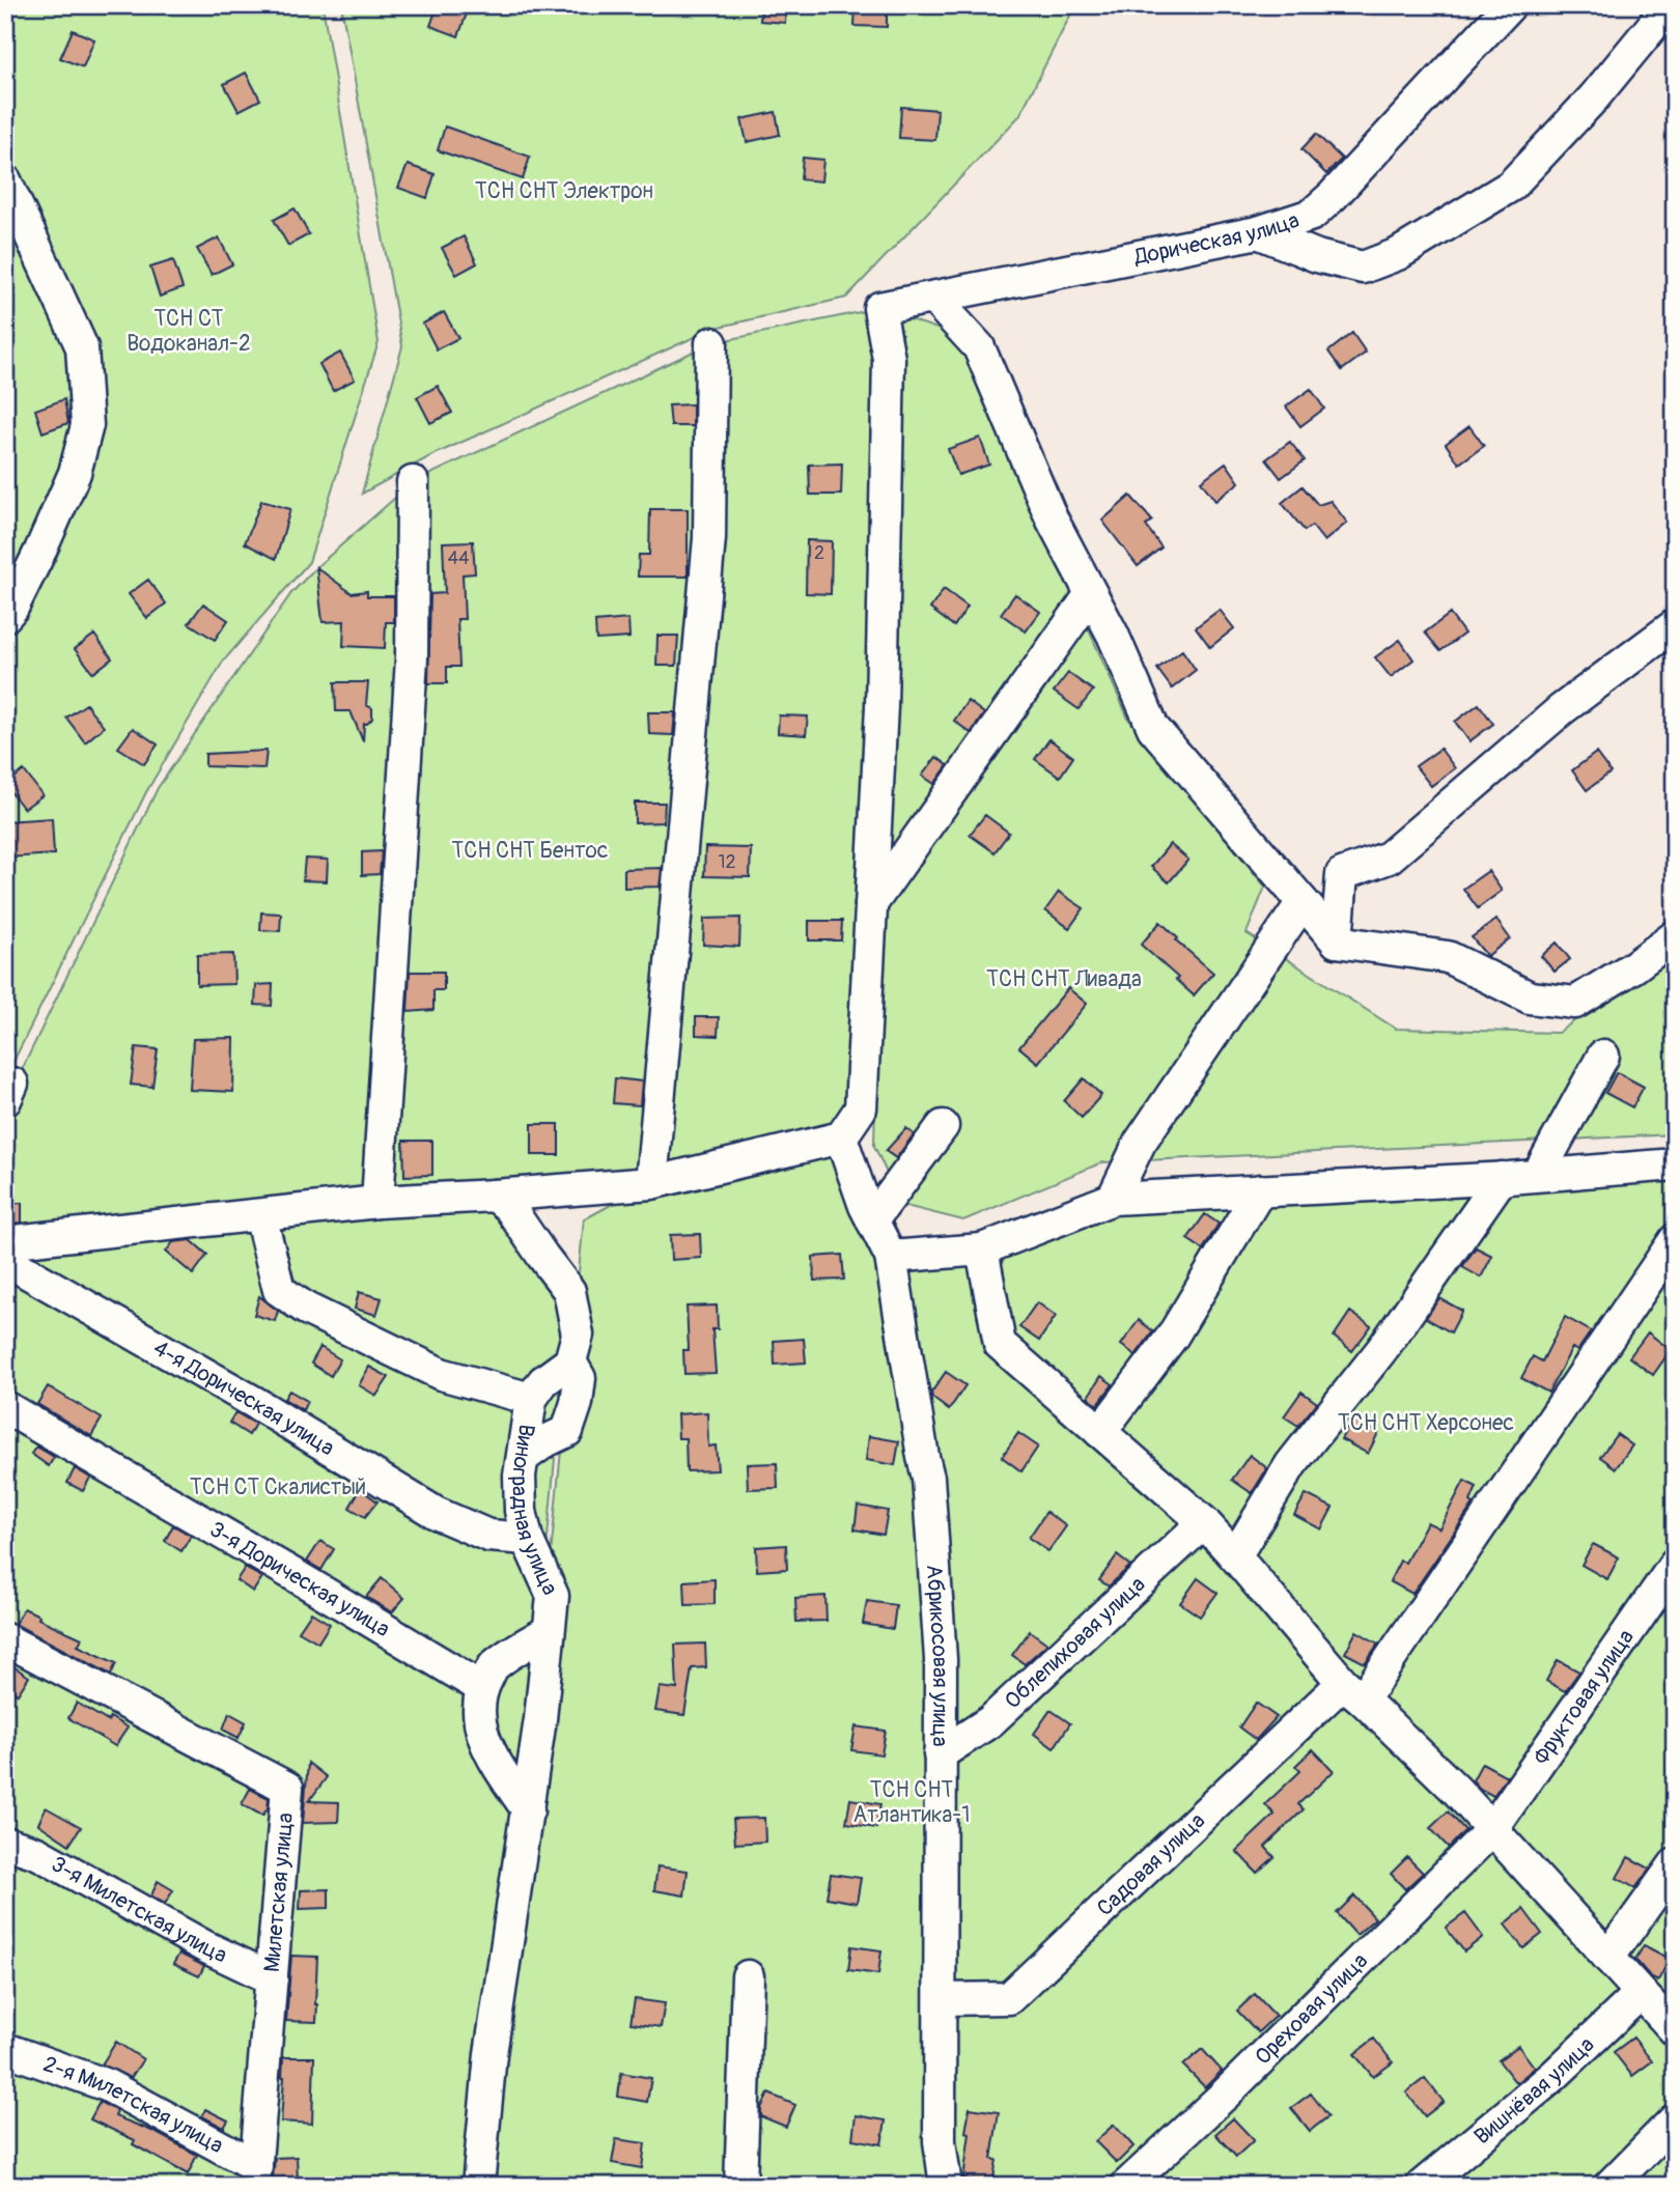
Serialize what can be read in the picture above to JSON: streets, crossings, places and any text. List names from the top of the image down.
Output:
{
  "streets": {
    "street": [
      "Дорическая улица",
      "4-я Дорическая улица",
      "Виноградная улица",
      "3-я Дорическая улица",
      "Облепиховая улица",
      "Абрикосовая улица",
      "Фруктовая улица",
      "Садовая улица",
      "Милетская улица",
      "3-я Милетская улица",
      "Ореховая улица",
      "Вишнёвая улица",
      "2-я Милетская улица"
    ]
  },
  "crossings": [
    ["4-я Дорическая улица", "Виноградная улица"],
    ["Облепиховая улица", "Абрикосовая улица"],
    ["Абрикосовая улица", "Садовая улица"],
    ["Фруктовая улица", "Ореховая улица"],
    ["Милетская улица", "3-я Милетская улица"],
    ["Милетская улица", "2-я Милетская улица"]
  ],
  "parks": [
    "ТСН СНТ Электрон",
    "ТСН СТ Водоканал-2",
    "ТСН СНТ Бентос",
    "ТСН СНТ Ливада",
    "ТСН СНТ Херсонес",
    "ТСН СТ Скалистый",
    "ТСН СНТ Атлантика-1"
  ],
  "house_numbers": ["2", "44", "12"]
}
